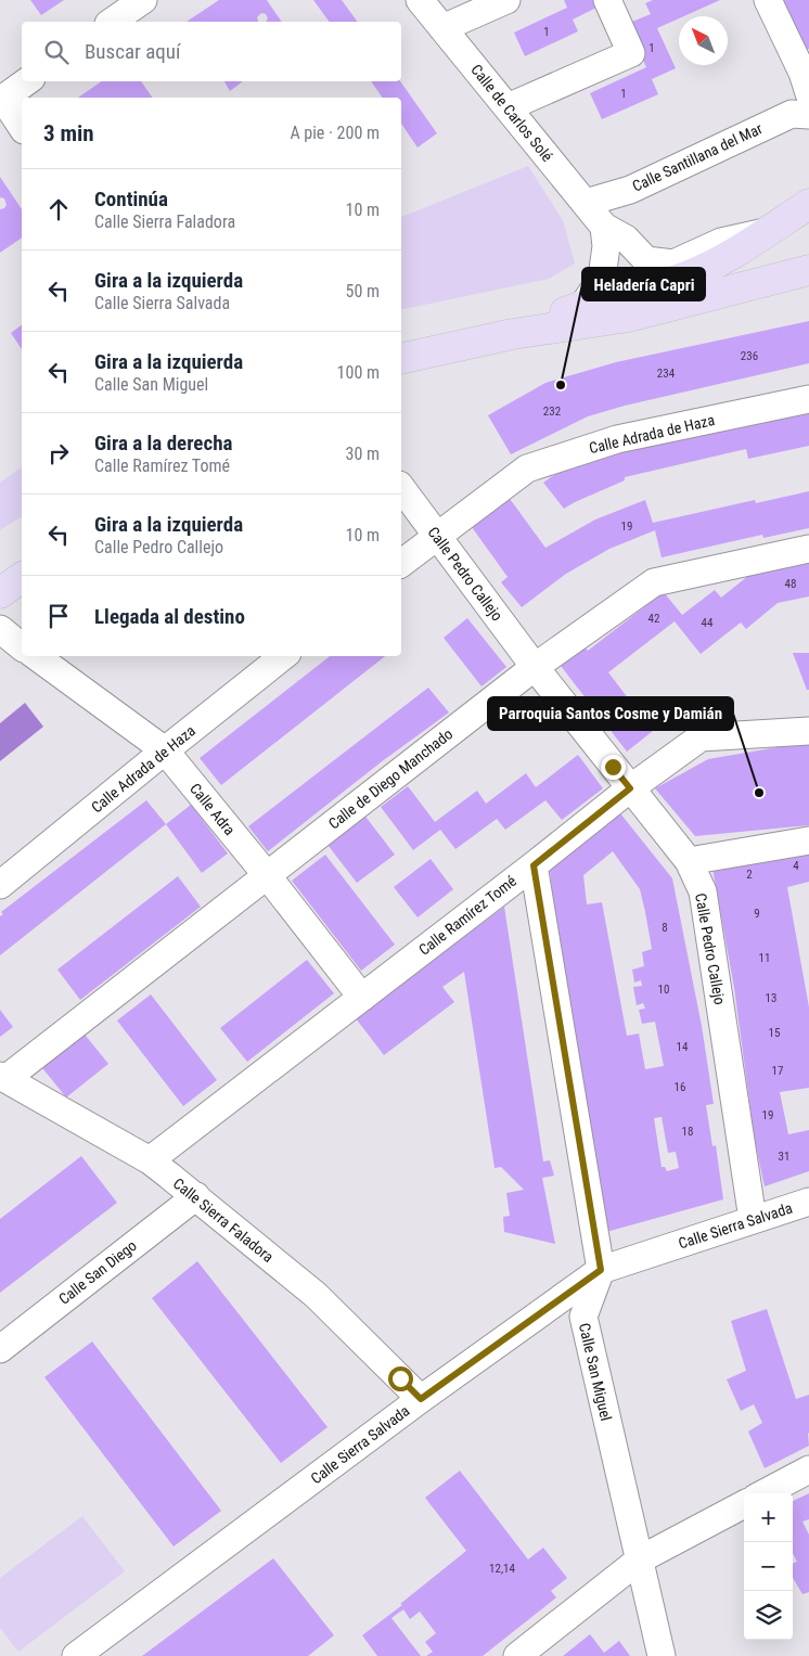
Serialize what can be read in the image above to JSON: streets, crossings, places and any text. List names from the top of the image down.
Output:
{
  "streets": {
    "street": [
      "Calle de Carlos Solé",
      "Calle Santillana del Mar",
      "Calle Adrada de Haza",
      "Calle Pedro Callejo",
      "Calle de Diego Manchado",
      "Calle Adra",
      "Calle Ramírez Tomé",
      "Calle Sierra Faladora",
      "Calle Sierra Salvada",
      "Calle San Diego",
      "Calle San Miguel"
    ]
  },
  "crossings": [
    ["Calle de Carlos Solé", "Calle Santillana del Mar"],
    ["Calle Adrada de Haza", "Calle Pedro Callejo"],
    ["Calle Adrada de Haza", "Calle Adra"],
    ["Calle Pedro Callejo", "Calle de Diego Manchado"],
    ["Calle Pedro Callejo", "Calle Ramírez Tomé"],
    ["Calle Pedro Callejo", "Calle Sierra Salvada"],
    ["Calle de Diego Manchado", "Calle Adra"],
    ["Calle de Diego Manchado", "Calle Sierra Faladora"],
    ["Calle Adra", "Calle Ramírez Tomé"],
    ["Calle Ramírez Tomé", "Calle Sierra Faladora"],
    ["Calle Ramírez Tomé", "Calle San Miguel"],
    ["Calle Sierra Faladora", "Calle Sierra Salvada"],
    ["Calle Sierra Faladora", "Calle San Diego"],
    ["Calle Sierra Salvada", "Calle San Miguel"]
  ],
  "places": ["Heladería Capri", "Parroquia Santos Cosme y Damián"],
  "house_numbers": [
    "1",
    "1",
    "1",
    "236",
    "234",
    "232",
    "19",
    "48",
    "42",
    "44",
    "4",
    "2",
    "9",
    "8",
    "11",
    "10",
    "13",
    "15",
    "14",
    "17",
    "16",
    "19",
    "18",
    "31",
    "12,14"
  ],
  "north": "top left",
  "page": {
    "search": "Buscar aquí",
    "heading": ["3 min", "A pie · 200 m"],
    "list": [
      ["Continúa", "Calle Sierra Faladora", "10 m"],
      ["Gira a la izquierda", "Calle Sierra Salvada", "50 m"],
      ["Gira a la izquierda", "Calle San Miguel", "100 m"],
      ["Gira a la derecha", "Calle Ramírez Tomé", "30 m"],
      ["Gira a la izquierda", "Calle Pedro Callejo", "10 m"],
      "Llegada al destino"
    ],
    "map_buttons": ["+", "−"]
  }
}
